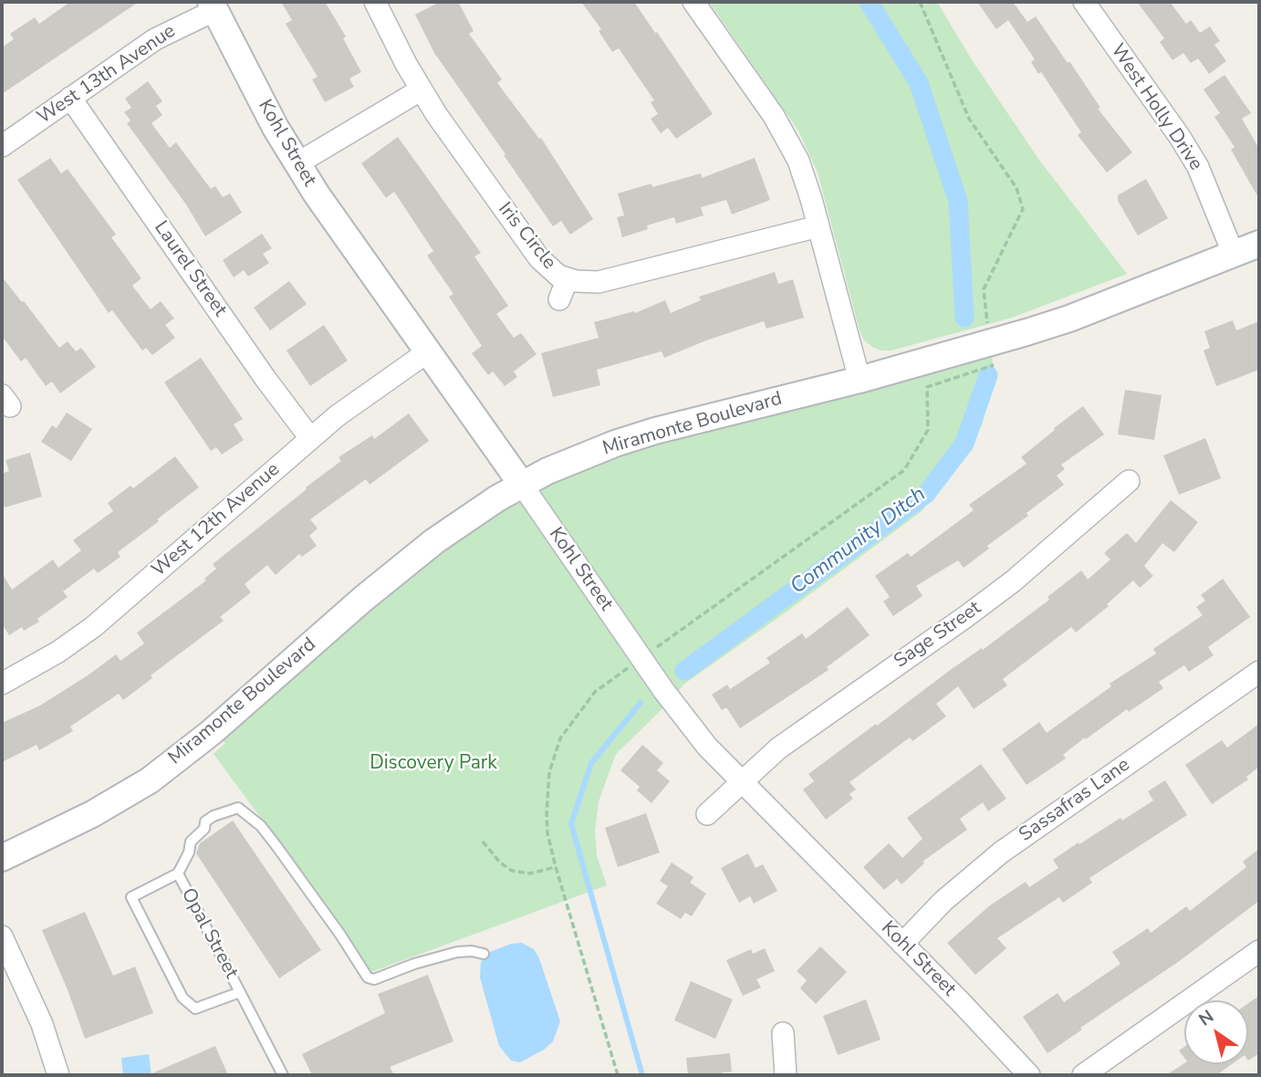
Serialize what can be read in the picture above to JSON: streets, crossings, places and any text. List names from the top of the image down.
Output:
{
  "streets": {
    "street": [
      "West 13th Avenue",
      "West Holly Drive",
      "Kohl Street",
      "Iris Circle",
      "Laurel Street",
      "Miramonte Boulevard",
      "West 12th Avenue",
      "Sage Street",
      "Sassafras Lane"
    ],
    "lane": ["Opal Street"]
  },
  "crossings": [
    ["West 13th Avenue", "Kohl Street"],
    ["West 13th Avenue", "Laurel Street"],
    ["West Holly Drive", "Miramonte Boulevard"],
    ["Kohl Street", "Miramonte Boulevard"],
    ["Kohl Street", "West 12th Avenue"],
    ["Kohl Street", "Sage Street"],
    ["Kohl Street", "Sassafras Lane"],
    ["Laurel Street", "West 12th Avenue"]
  ],
  "water": ["Community Ditch"],
  "parks": ["Discovery Park"],
  "north": "top left"
}
